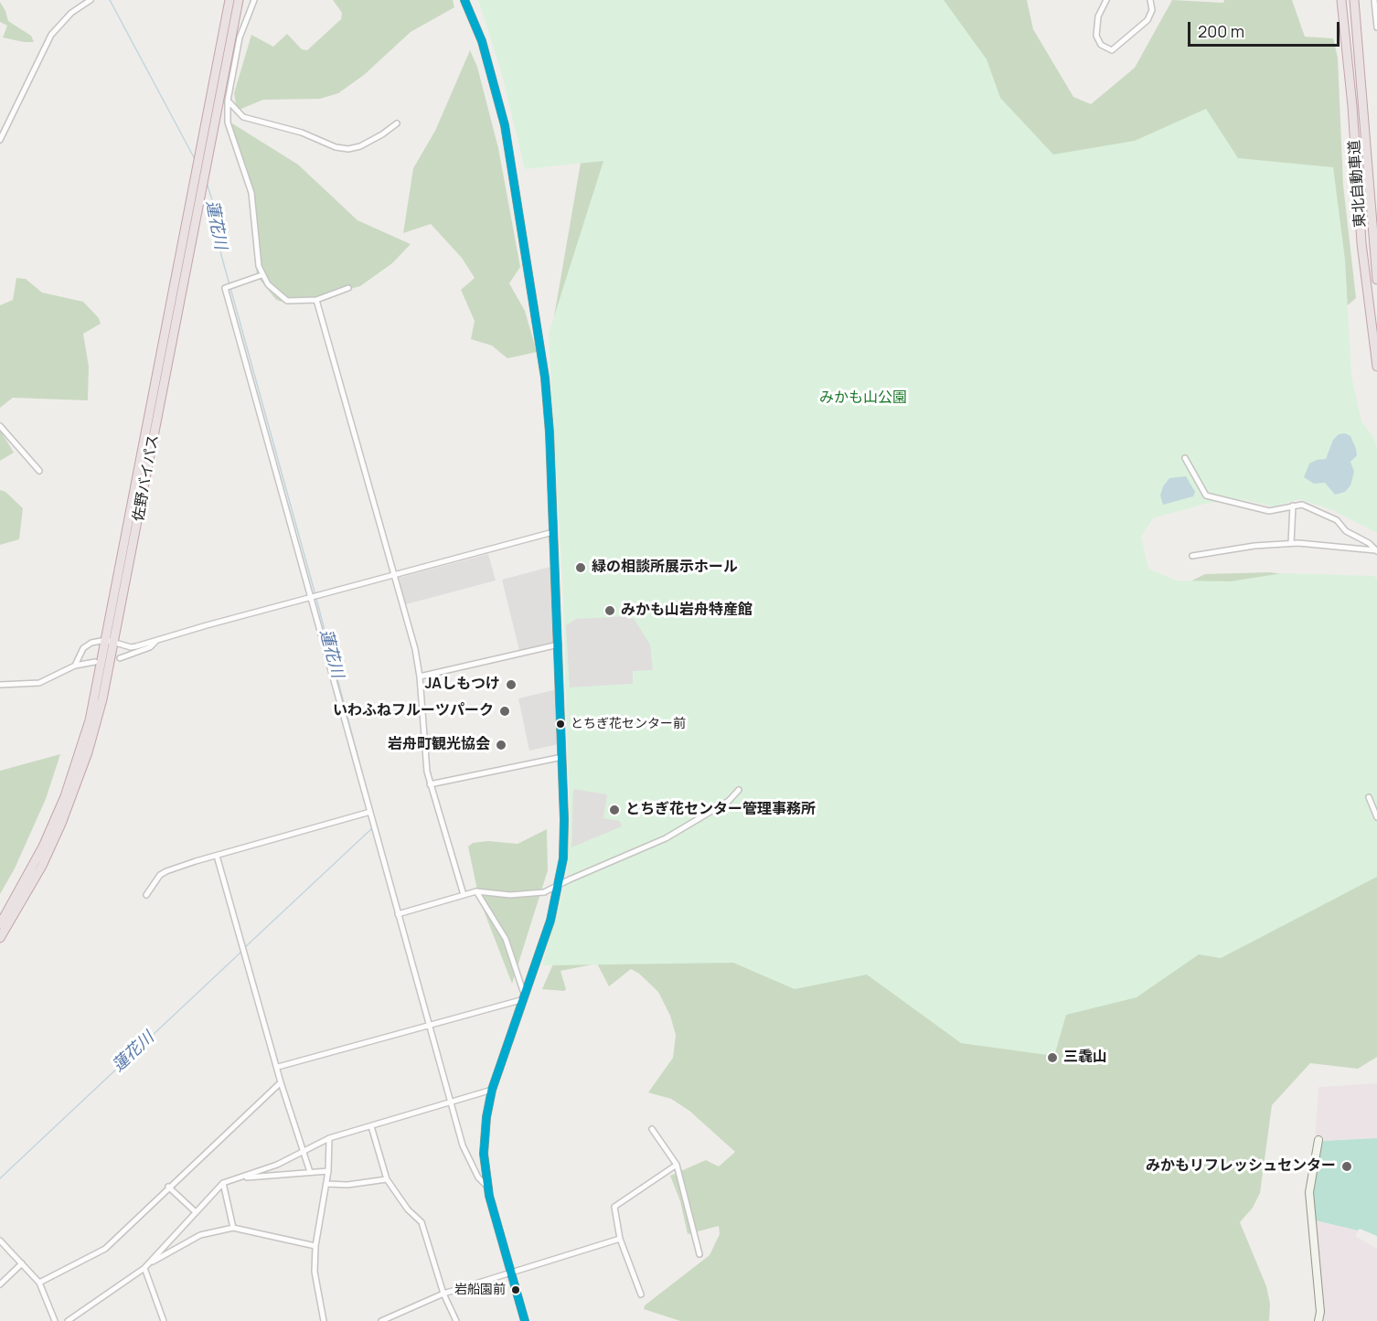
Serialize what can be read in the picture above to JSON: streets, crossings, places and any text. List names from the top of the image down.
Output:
{
  "streets": {
    "highway": ["東北自動車道", "佐野バイパス"]
  },
  "water": ["蓮花川"],
  "parks": ["みかも山公園"],
  "places": [
    "緑の相談所展示ホール",
    "みかも山岩舟特産館",
    "JAしもつけ",
    "いわふねフルーツパーク",
    "とちぎ花センター前",
    "岩舟町観光協会",
    "とちぎ花センター管理事務所",
    "三毳山",
    "みかもリフレッシュセンター",
    "岩船園前"
  ],
  "scale_bar": "200 m"
}
